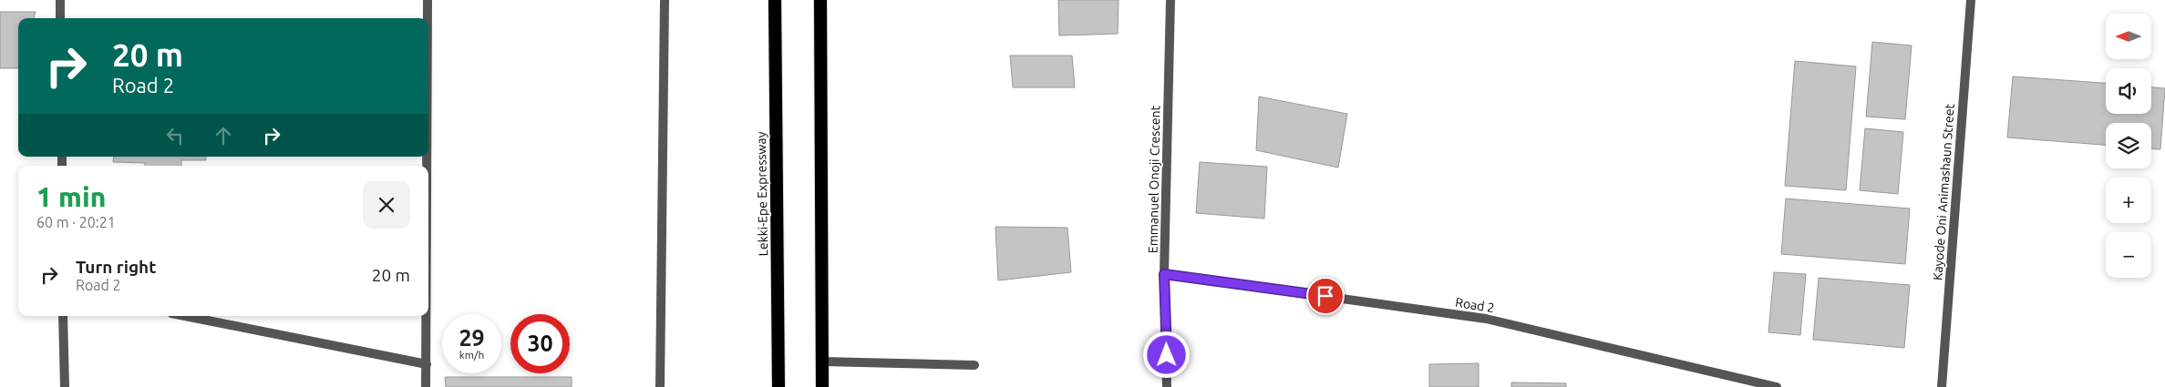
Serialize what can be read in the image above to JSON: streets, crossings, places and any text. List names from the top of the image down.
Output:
{
  "streets": {
    "highway": ["Lekki-Epe Expressway"],
    "street": ["Emmanuel Onoji Crescent", "Kayode Oni Animashaun Street", "Road 2"]
  },
  "crossings": [
    ["Emmanuel Onoji Crescent", "Road 2"]
  ],
  "north": "left",
  "page": {
    "map_buttons": ["+", "−"],
    "turn": ["20 m", "Road 2"],
    "heading": ["1 min", "60 m · 20:21"],
    "list": [
      {
        "name": "Turn right",
        "note": "Road 2",
        "value": "20 m"
      }
    ],
    "speed": "29 km/h",
    "limit": "30"
  }
}
